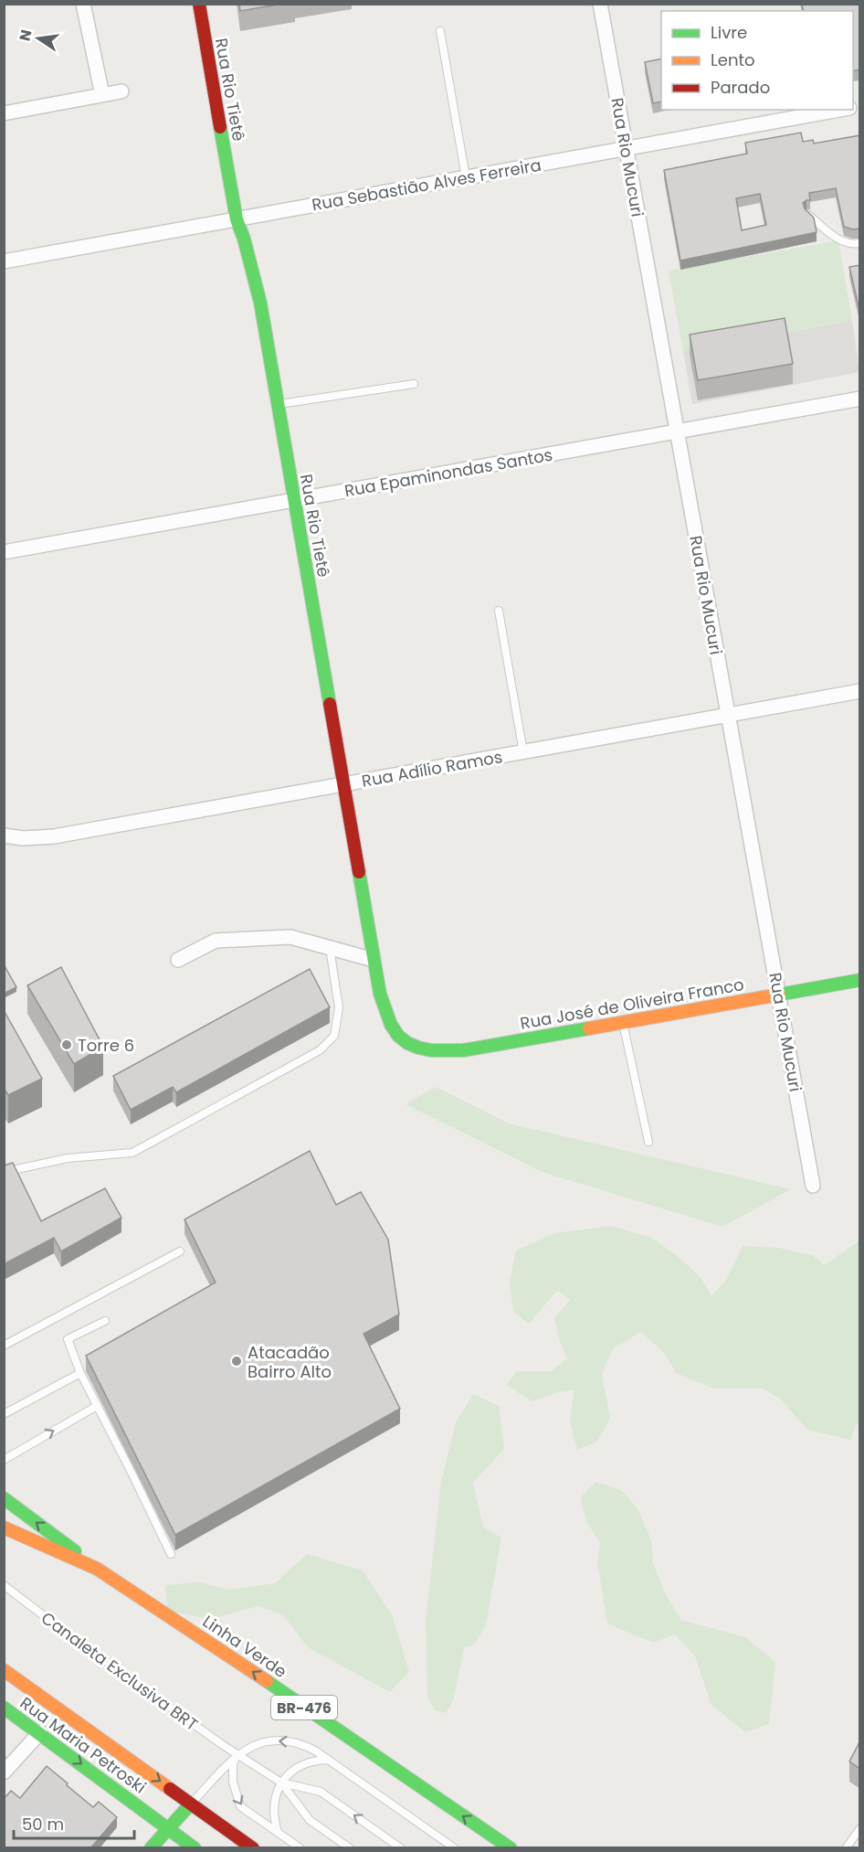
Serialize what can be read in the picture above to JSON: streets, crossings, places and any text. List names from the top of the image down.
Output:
{
  "streets": {
    "main road": [
      "Rua Rio Tietê",
      "Rua José de Oliveira Franco",
      "Linha Verde",
      "BR-476",
      "Rua Maria Petroski"
    ],
    "street": [
      "Rua Rio Mucuri",
      "Rua Sebastião Alves Ferreira",
      "Rua Epaminondas Santos",
      "Rua Adílio Ramos"
    ],
    "lane": ["Canaleta Exclusiva BRT"]
  },
  "crossings": [
    ["Rua Rio Tietê", "Rua Sebastião Alves Ferreira"],
    ["Rua Rio Tietê", "Rua Epaminondas Santos"],
    ["Rua Rio Tietê", "Rua Adílio Ramos"],
    ["Rua Rio Tietê", "Rua José de Oliveira Franco"],
    ["Rua Rio Mucuri", "Rua Sebastião Alves Ferreira"],
    ["Rua Rio Mucuri", "Rua Epaminondas Santos"],
    ["Rua Rio Mucuri", "Rua Adílio Ramos"],
    ["Rua Rio Mucuri", "Rua José de Oliveira Franco"]
  ],
  "one_way": ["Linha Verde"],
  "places": ["Torre 6", "Atacadão Bairro Alto"],
  "legend": ["Livre", "Lento", "Parado"],
  "scale_bar": "50 m",
  "north": "left"
}
